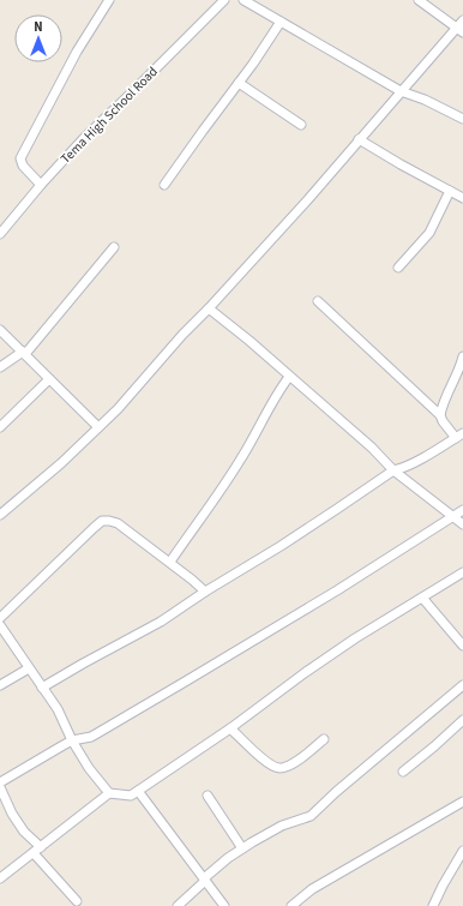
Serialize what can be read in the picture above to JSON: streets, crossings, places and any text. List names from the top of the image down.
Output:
{
  "streets": {
    "street": ["Tema High School Road"]
  },
  "north": "top"
}
